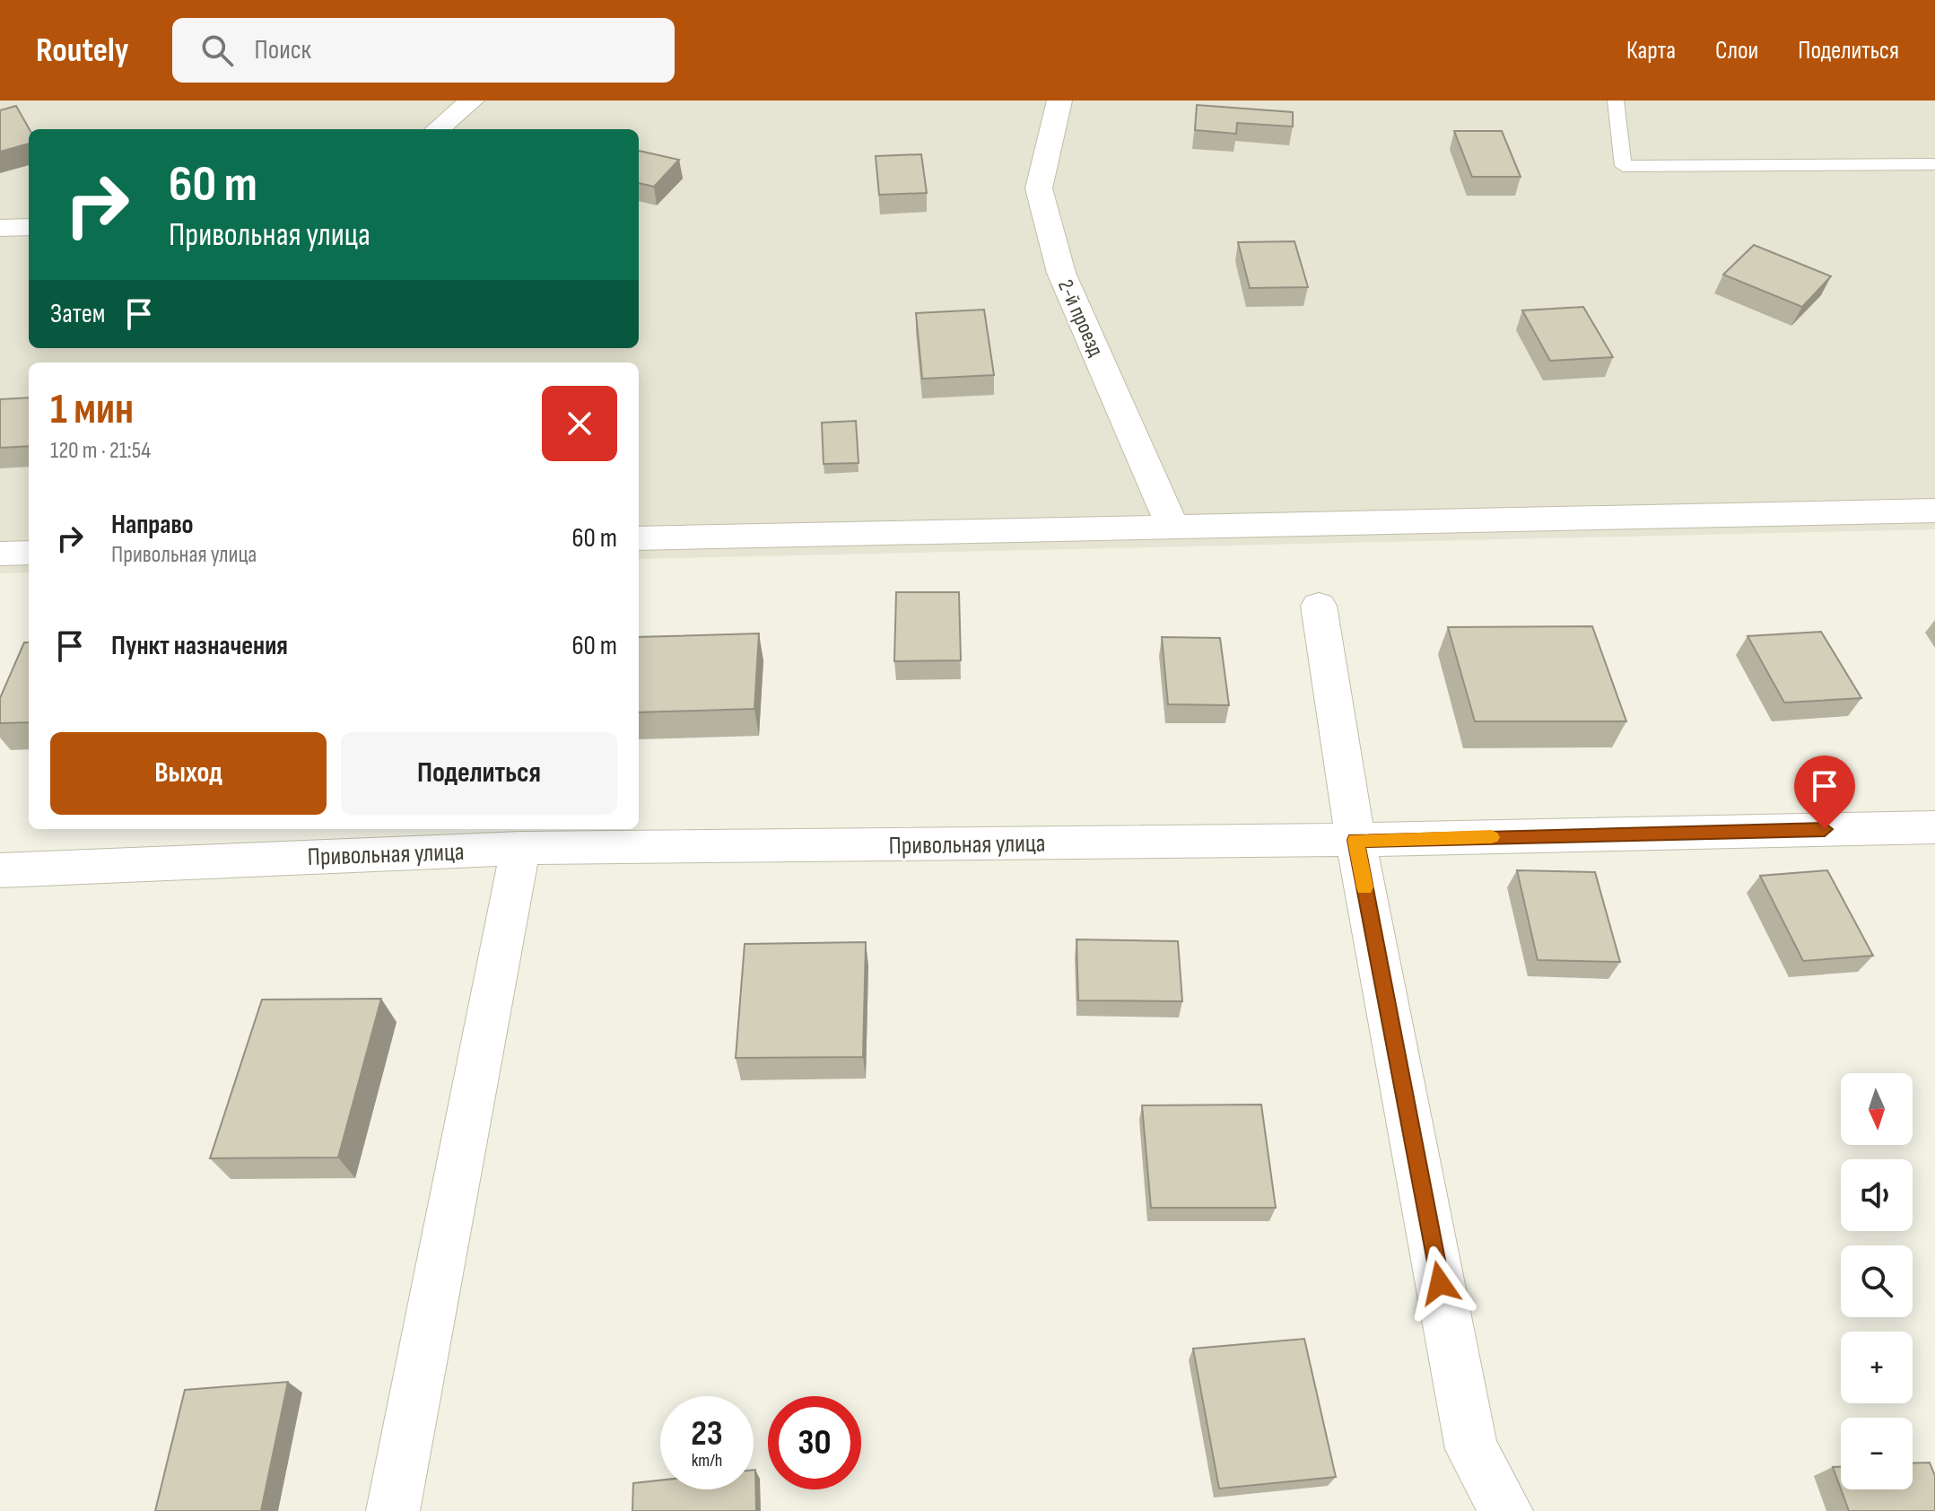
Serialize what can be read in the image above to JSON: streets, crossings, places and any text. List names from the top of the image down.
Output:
{
  "streets": {
    "street": ["2-й проезд", "Привольная улица"]
  },
  "north": "bottom",
  "page": {
    "header": "Routely",
    "search": "Поиск",
    "nav": ["Карта", "Слои", "Поделиться"],
    "turn": ["60 m", "Привольная улица"],
    "then": "Затем",
    "heading": ["1 мин", "120 m · 21:54"],
    "list": [
      {
        "name": "Направо",
        "note": "Привольная улица",
        "value": "60 m"
      },
      {
        "name": "Пункт назначения",
        "value": "60 m"
      }
    ],
    "buttons": ["Выход", "Поделиться"],
    "map_buttons": ["+", "−"],
    "speed": "23 km/h",
    "limit": "30"
  }
}
